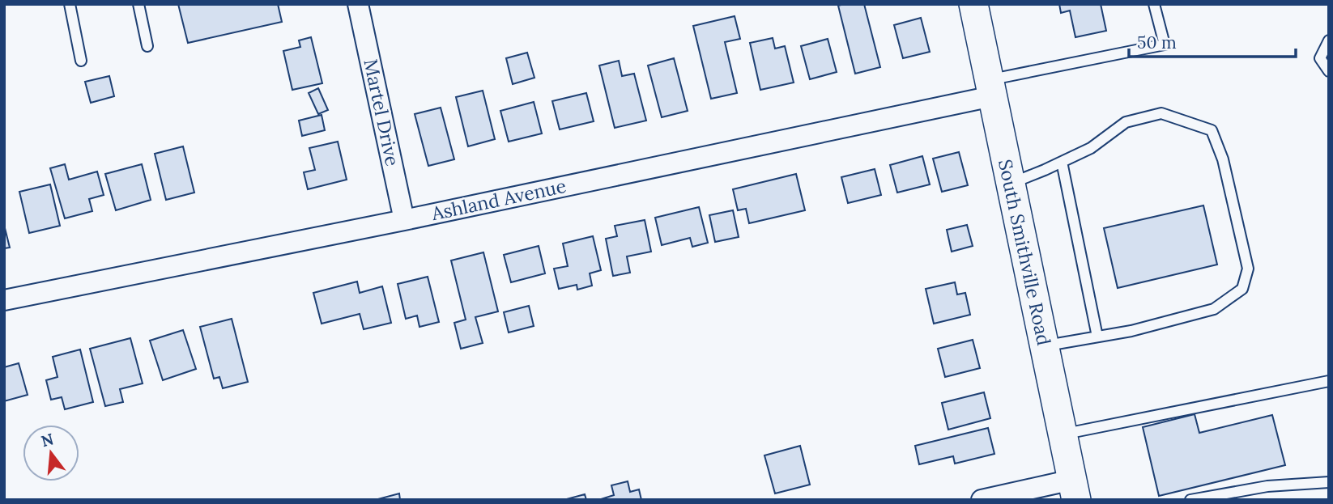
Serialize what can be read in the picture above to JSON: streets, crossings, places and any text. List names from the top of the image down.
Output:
{
  "streets": {
    "main road": ["South Smithville Road"],
    "street": ["Martel Drive", "Ashland Avenue"]
  },
  "crossings": [
    ["Martel Drive", "Ashland Avenue"],
    ["Ashland Avenue", "South Smithville Road"]
  ],
  "scale_bar": "50 m",
  "north": "top"
}
